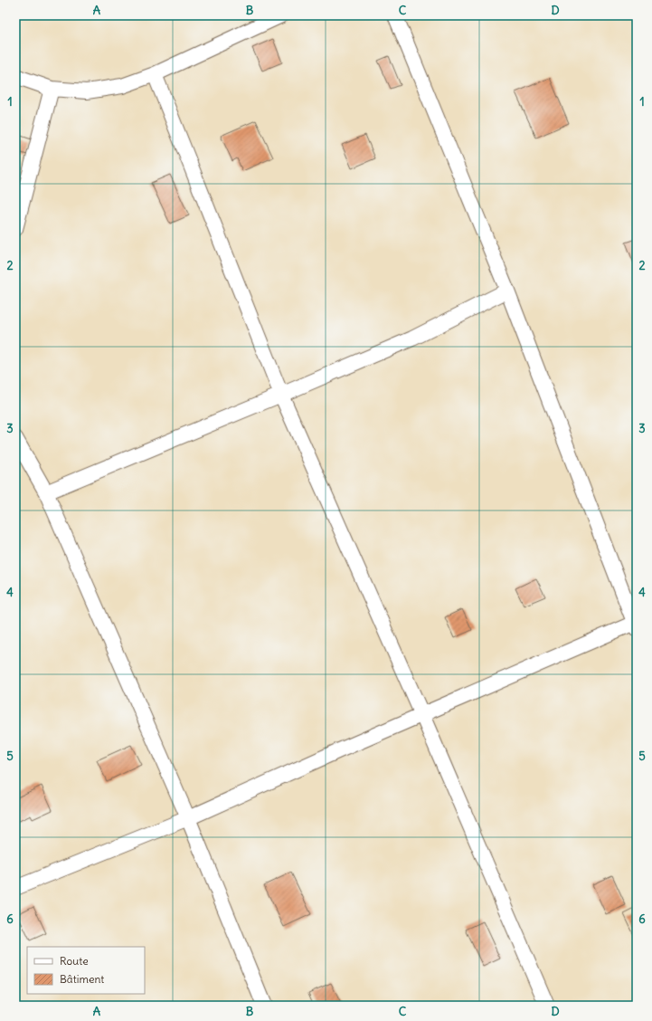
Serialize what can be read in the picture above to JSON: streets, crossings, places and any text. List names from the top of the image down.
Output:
{
  "legend": ["Route", "Bâtiment"],
  "grid": {
    "columns": [
      "A",
      "B",
      "C",
      "D"
    ],
    "rows": [
      "1",
      "2",
      "3",
      "4",
      "5",
      "6"
    ]
  }
}
